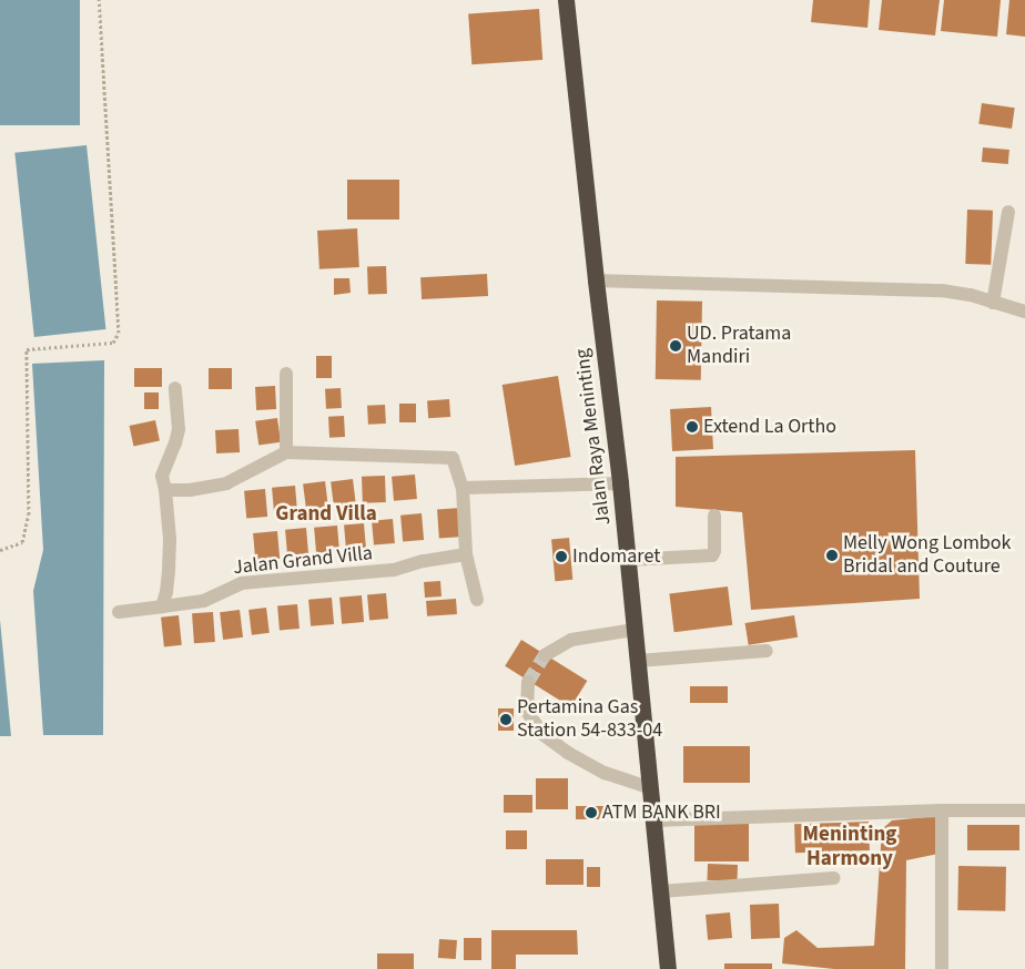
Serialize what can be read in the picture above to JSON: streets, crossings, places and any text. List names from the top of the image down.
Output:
{
  "streets": {
    "highway": ["Jalan Raya Meninting"],
    "street": ["Jalan Grand Villa"]
  },
  "districts": ["Grand Villa", "Meninting Harmony"],
  "places": [
    "UD. Pratama Mandiri",
    "Extend La Ortho",
    "Melly Wong Lombok Bridal and Couture",
    "Indomaret",
    "Pertamina Gas Station 54-833-04",
    "ATM BANK BRI"
  ]
}
